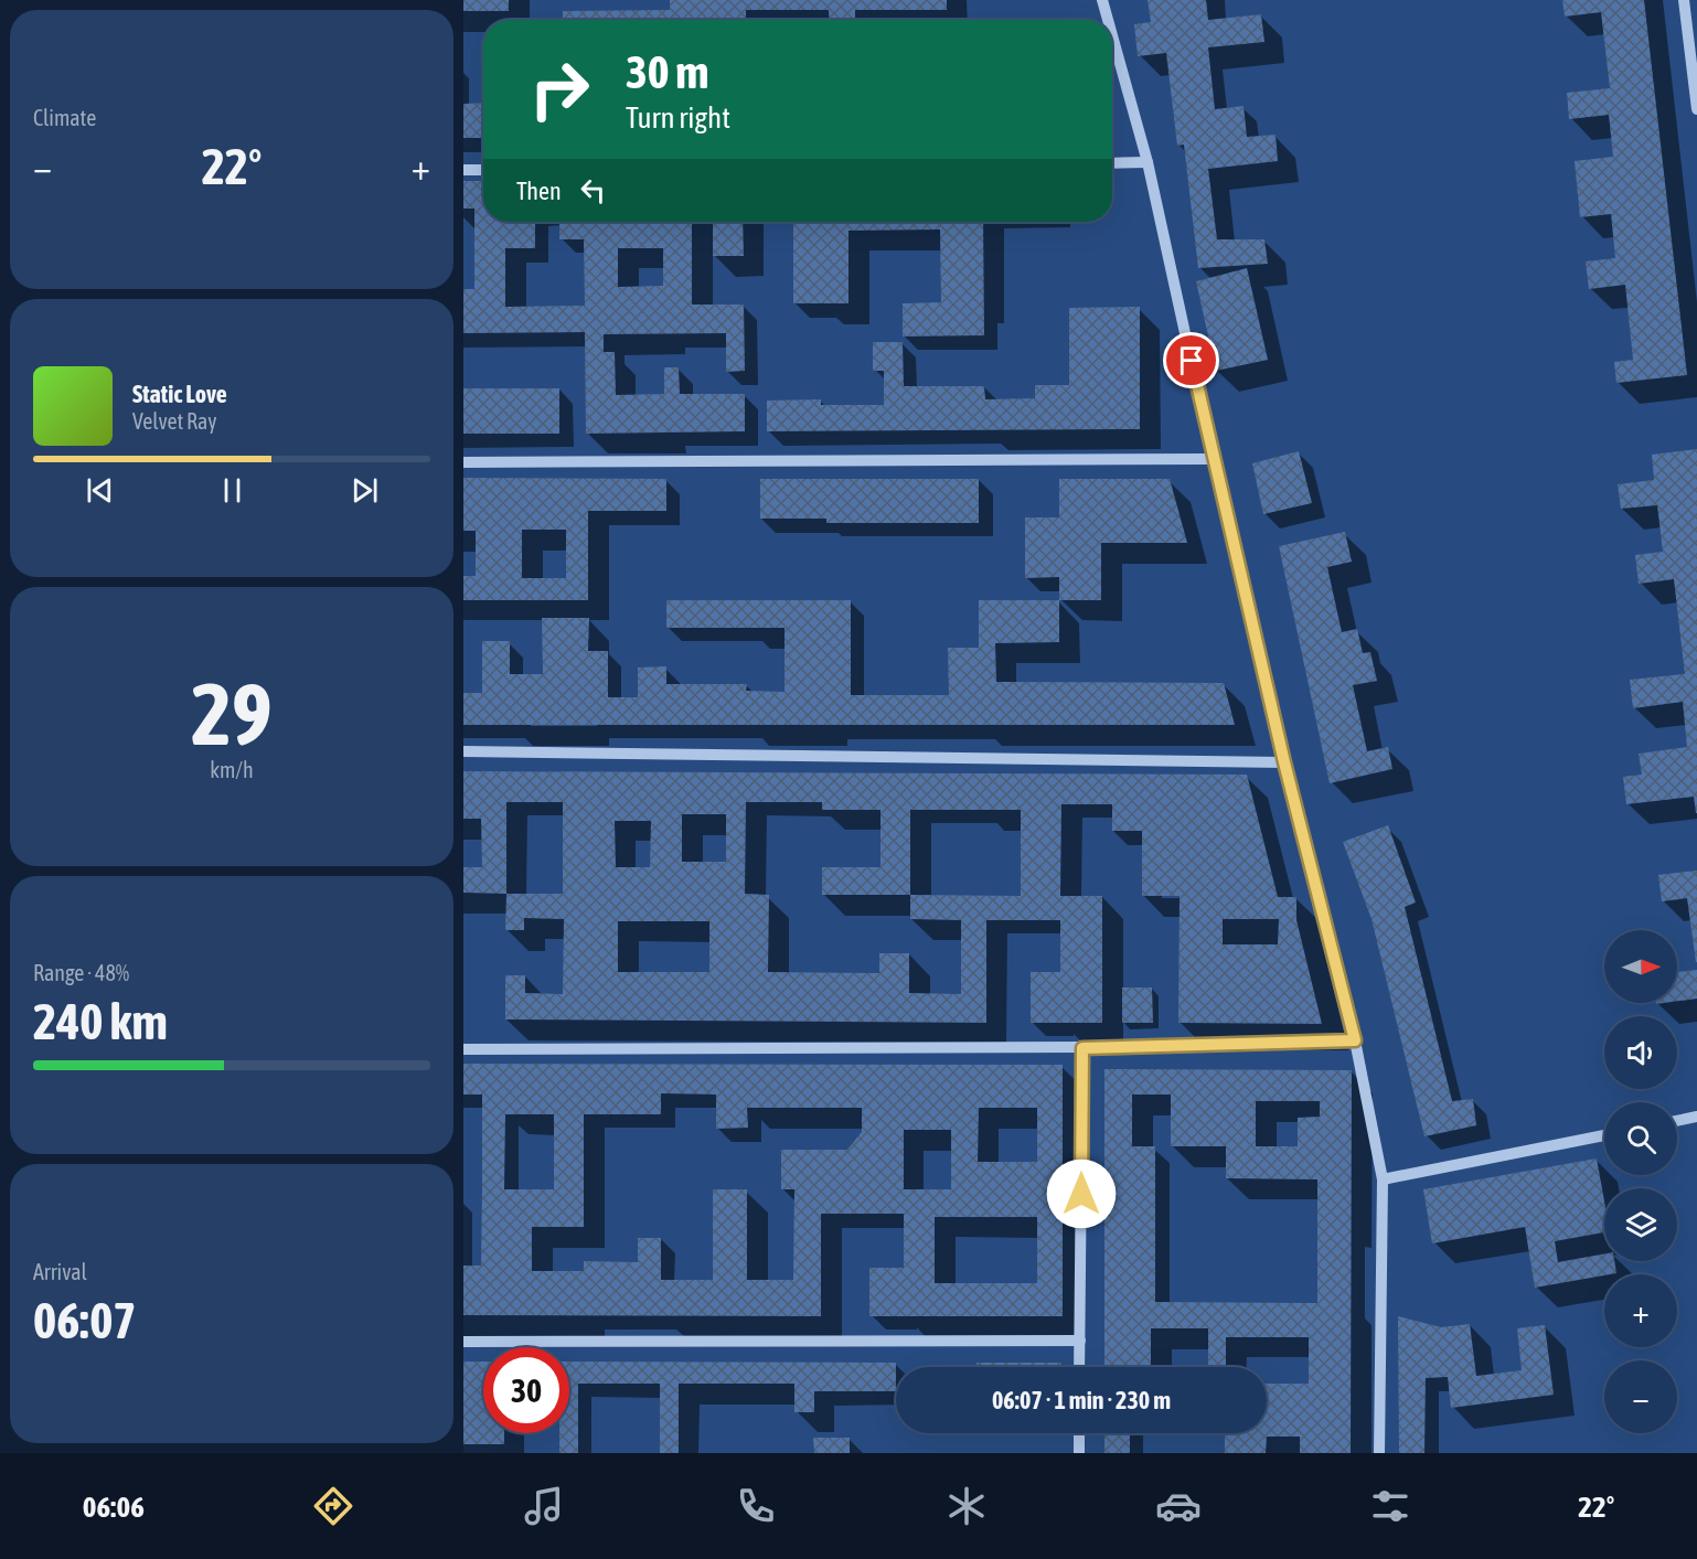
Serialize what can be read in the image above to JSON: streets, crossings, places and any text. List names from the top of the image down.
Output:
{
  "north": "right",
  "page": {
    "tile": [
      "Climate",
      ["29", "km/h"],
      ["Range · 48%", "240 km"],
      ["Arrival", "06:07"]
    ],
    "turn": ["30 m", "Turn right"],
    "heat": ["−", "22°", "+"],
    "then": "Then",
    "song": ["Static Love", "Velvet Ray"],
    "map_buttons": ["+", "−"],
    "limit": "30",
    "trip": "06:07 · 1 min · 230 m",
    "tabs": ["06:06", "22°"]
  }
}
